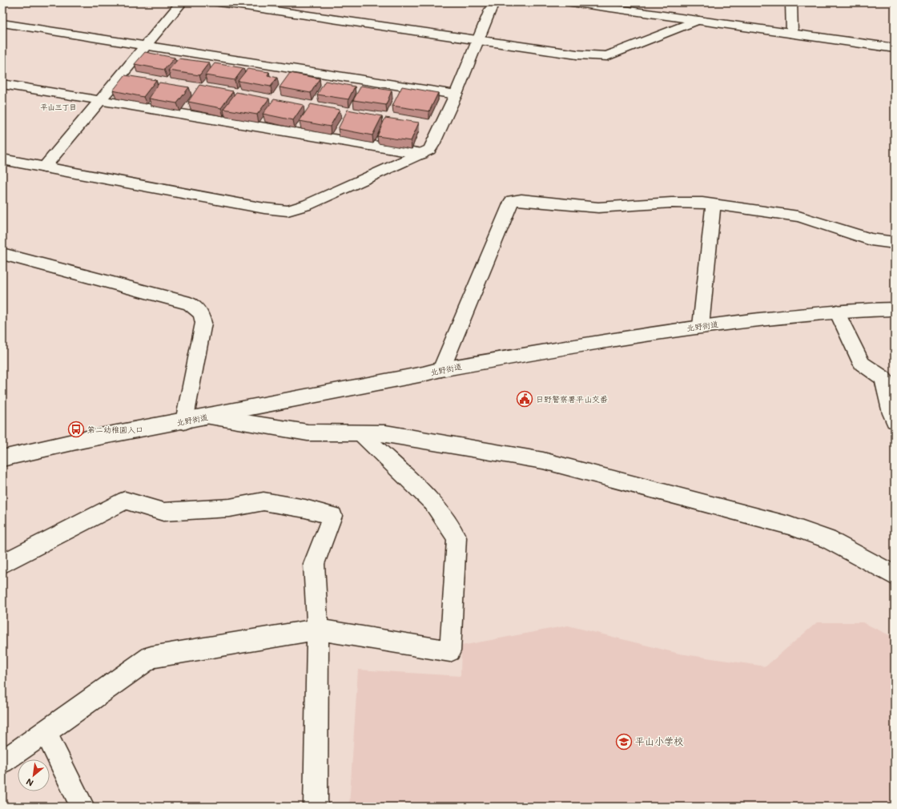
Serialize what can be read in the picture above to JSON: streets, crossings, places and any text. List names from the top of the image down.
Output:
{
  "streets": {
    "street": ["北野街道"]
  },
  "districts": ["平山三丁目"],
  "places": {
    "public building": ["日野警察署平山交番"],
    "bus stop": ["第二幼稚園入口"],
    "school or university": ["平山小学校"]
  },
  "north": "bottom left"
}
